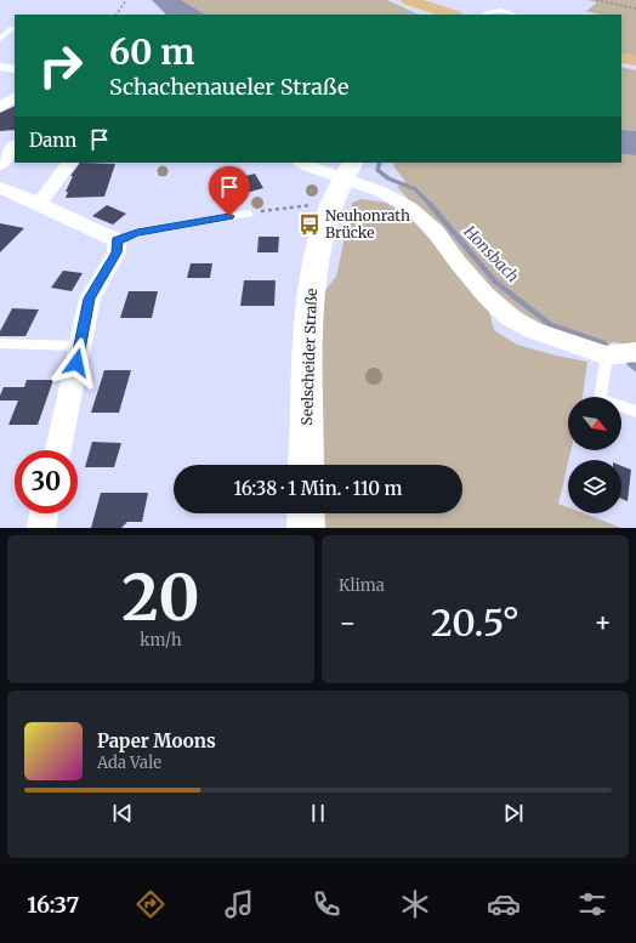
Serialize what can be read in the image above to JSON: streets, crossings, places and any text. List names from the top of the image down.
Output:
{
  "streets": {
    "street": ["Seelscheider Straße"]
  },
  "water": ["Honsbach"],
  "places": {
    "bus stop": ["Neuhonrath Brücke"]
  },
  "north": "bottom right",
  "page": {
    "turn": ["60 m", "Schachenaueler Straße"],
    "then": "Dann",
    "limit": "30",
    "trip": "16:38 · 1 Min. · 110 m",
    "tile": [
      ["20", "km/h"],
      "Klima"
    ],
    "heat": ["−", "20.5°", "+"],
    "song": ["Paper Moons", "Ada Vale"],
    "tabs": "16:37"
  }
}
